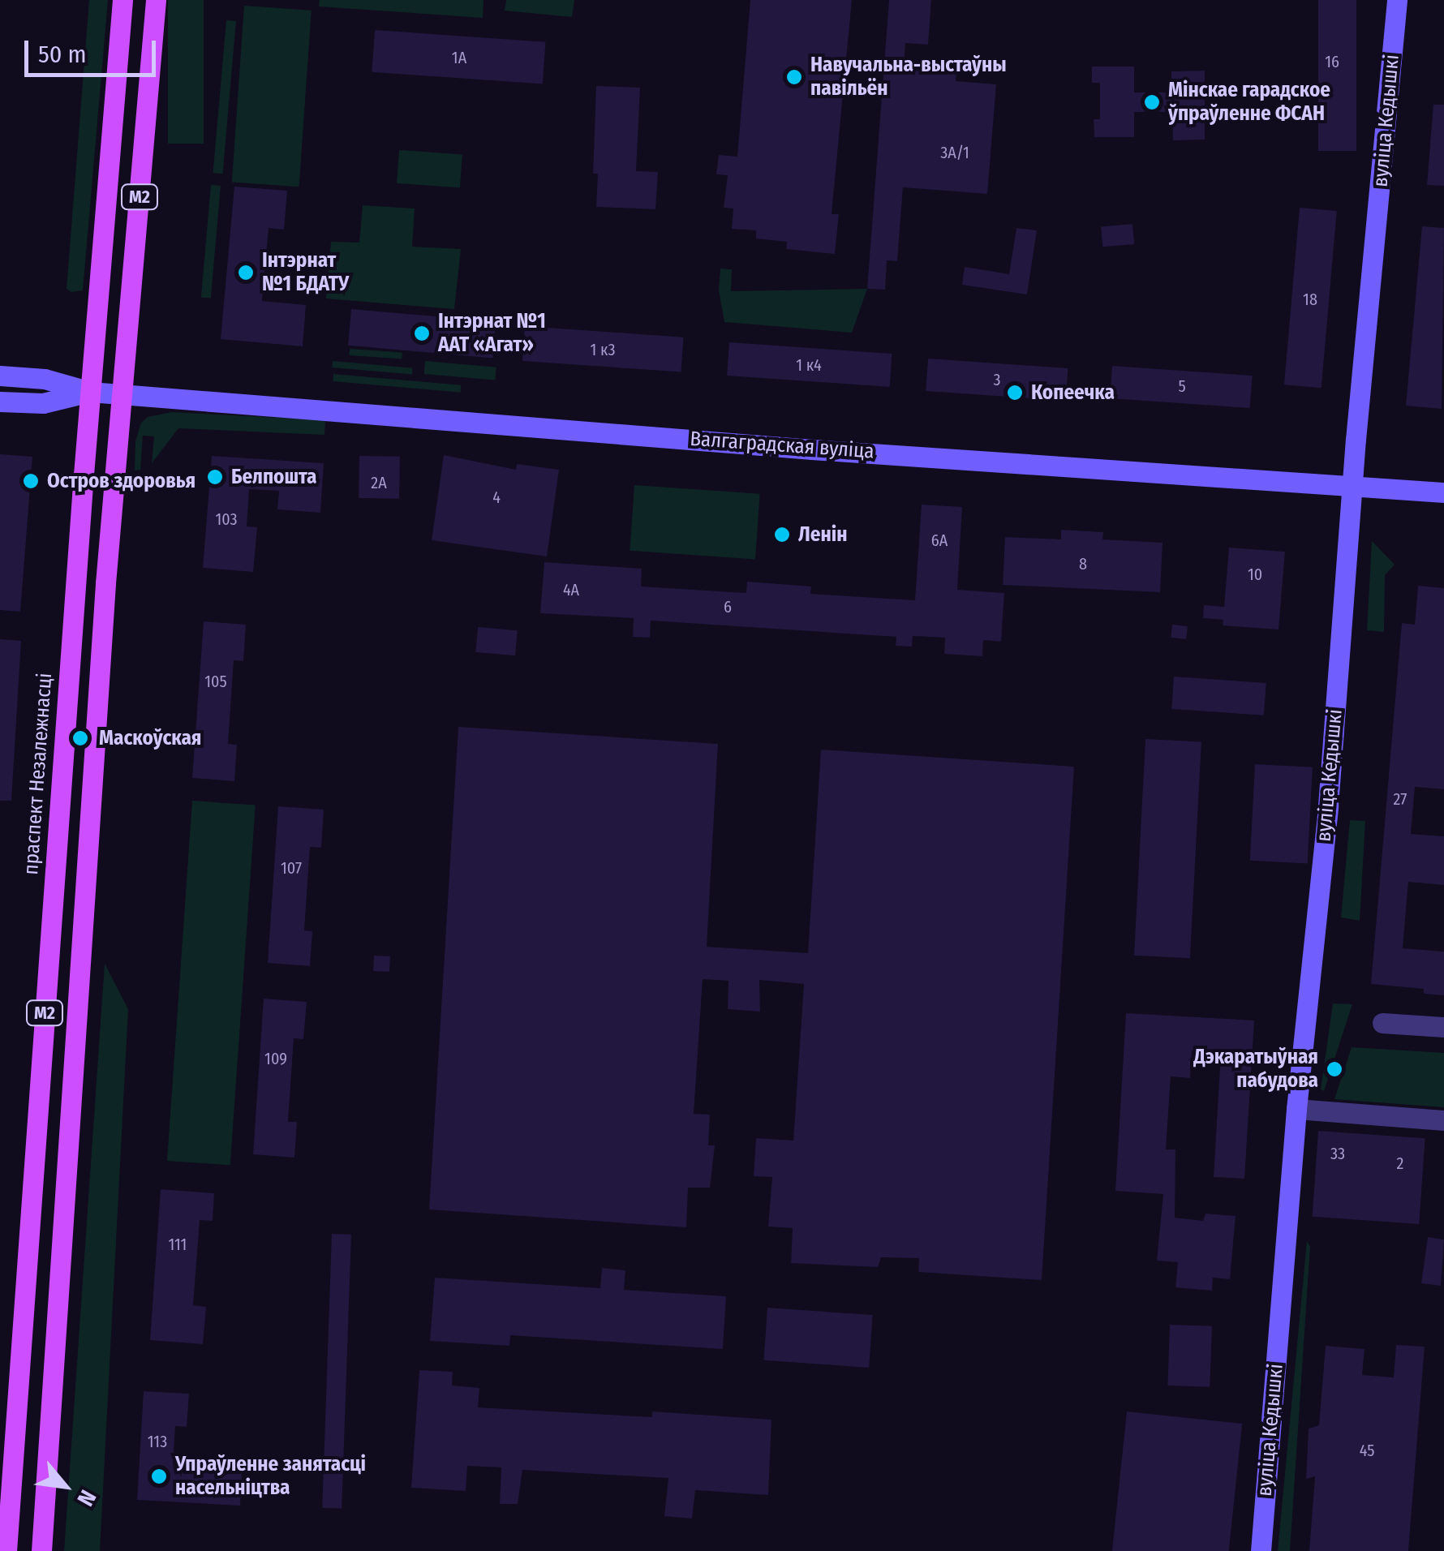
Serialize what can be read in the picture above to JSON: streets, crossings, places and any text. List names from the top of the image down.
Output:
{
  "streets": {
    "main road": ["М2", "праспект Незалежнасці"],
    "street": ["вуліца Кедышкі", "Валгаградская вуліца"]
  },
  "crossings": [
    ["вуліца Кедышкі", "Валгаградская вуліца"],
    ["М2", "Валгаградская вуліца"],
    ["Валгаградская вуліца", "праспект Незалежнасці"]
  ],
  "places": [
    "Навучальна-выстаўны павільён",
    "Мінскае гарадское ўпраўленне ФСАН",
    "Інтэрнат №1 БДАТУ",
    "Інтэрнат №1 ААТ «Агат»",
    "Копеечка",
    "Белпошта",
    "Остров здоровья",
    "Ленін",
    "Маскоўская",
    "Дэкаратыўная пабудова",
    "Упраўленне занятасці насельніцтва"
  ],
  "house_numbers": [
    "1А",
    "16",
    "3А/1",
    "18",
    "1 к3",
    "1 к4",
    "3",
    "5",
    "2А",
    "4",
    "103",
    "6А",
    "8",
    "10",
    "4А",
    "6",
    "105",
    "27",
    "107",
    "109",
    "33",
    "2",
    "111",
    "113",
    "45"
  ],
  "scale_bar": "50 m",
  "north": "bottom right"
}
